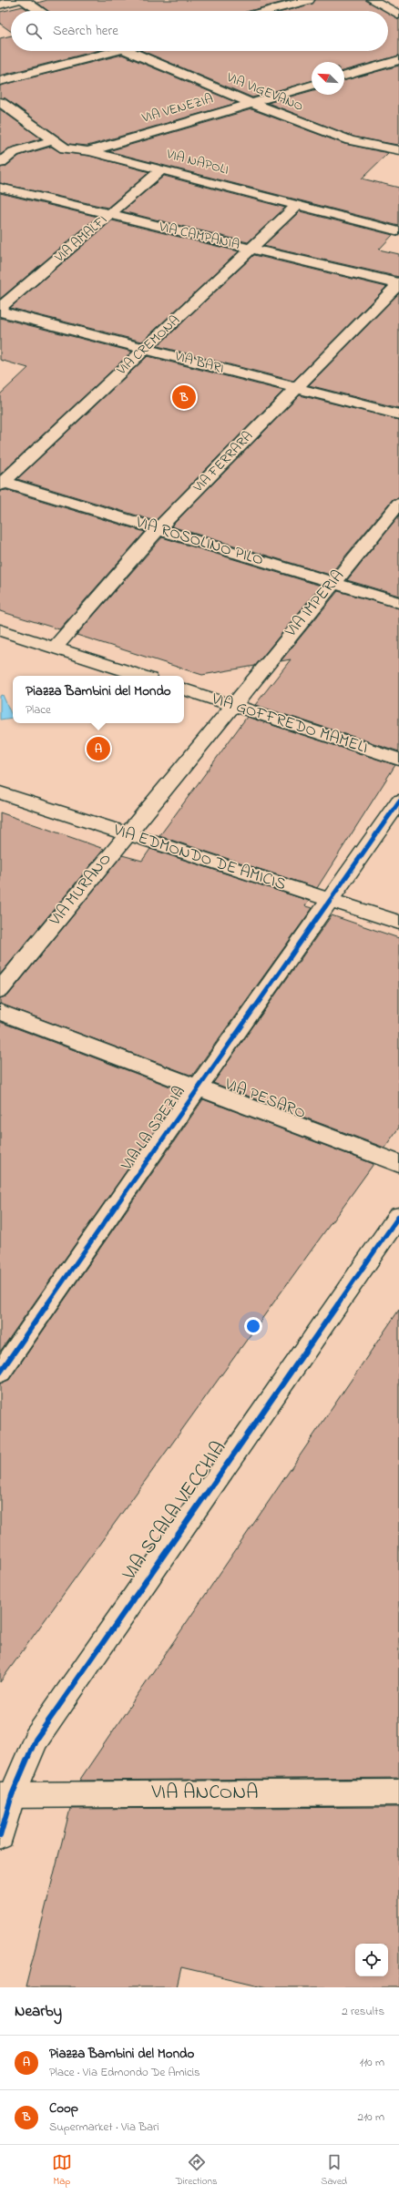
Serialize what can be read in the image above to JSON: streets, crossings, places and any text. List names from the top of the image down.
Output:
{
  "streets": {
    "street": [
      "VIA VIGEVANO",
      "VIA VENEZIA",
      "VIA NAPOLI",
      "VIA CAMPANIA",
      "VIA AMALFI",
      "VIA CREMONA",
      "VIA BARI",
      "VIA FERRARA",
      "VIA ROSOLINO PILO",
      "VIA IMPERIA",
      "VIA GOFFREDO MAMELI",
      "VIA EDMONDO DE AMICIS",
      "VIA MURANO",
      "VIA PESARO",
      "VIA LA SPEZIA",
      "VIA SCALA VECCHIA",
      "VIA ANCONA"
    ]
  },
  "crossings": [
    ["VIA VIGEVANO", "VIA VENEZIA"],
    ["VIA VENEZIA", "VIA NAPOLI"],
    ["VIA NAPOLI", "VIA AMALFI"],
    ["VIA NAPOLI", "VIA CREMONA"],
    ["VIA CAMPANIA", "VIA AMALFI"],
    ["VIA CAMPANIA", "VIA CREMONA"],
    ["VIA CAMPANIA", "VIA FERRARA"],
    ["VIA CREMONA", "VIA BARI"],
    ["VIA CREMONA", "VIA ROSOLINO PILO"],
    ["VIA BARI", "VIA FERRARA"],
    ["VIA FERRARA", "VIA ROSOLINO PILO"],
    ["VIA ROSOLINO PILO", "VIA IMPERIA"],
    ["VIA IMPERIA", "VIA GOFFREDO MAMELI"],
    ["VIA IMPERIA", "VIA MURANO"],
    ["VIA GOFFREDO MAMELI", "VIA MURANO"],
    ["VIA EDMONDO DE AMICIS", "VIA MURANO"],
    ["VIA EDMONDO DE AMICIS", "VIA LA SPEZIA"],
    ["VIA PESARO", "VIA LA SPEZIA"],
    ["VIA SCALA VECCHIA", "VIA ANCONA"]
  ],
  "north": "top left",
  "page": {
    "search": "Search here",
    "pins": ["B", "A"],
    "popup": ["Piazza Bambini del Mondo", "Place"],
    "heading": ["Nearby", "2 results"],
    "list": [
      {
        "mark": "A",
        "name": "Piazza Bambini del Mondo",
        "note": "Place · Via Edmondo De Amicis",
        "value": "110 m"
      },
      {
        "mark": "B",
        "name": "Coop",
        "note": "Supermarket · Via Bari",
        "value": "210 m"
      }
    ],
    "nav": ["Map", "Directions", "Saved"]
  }
}
